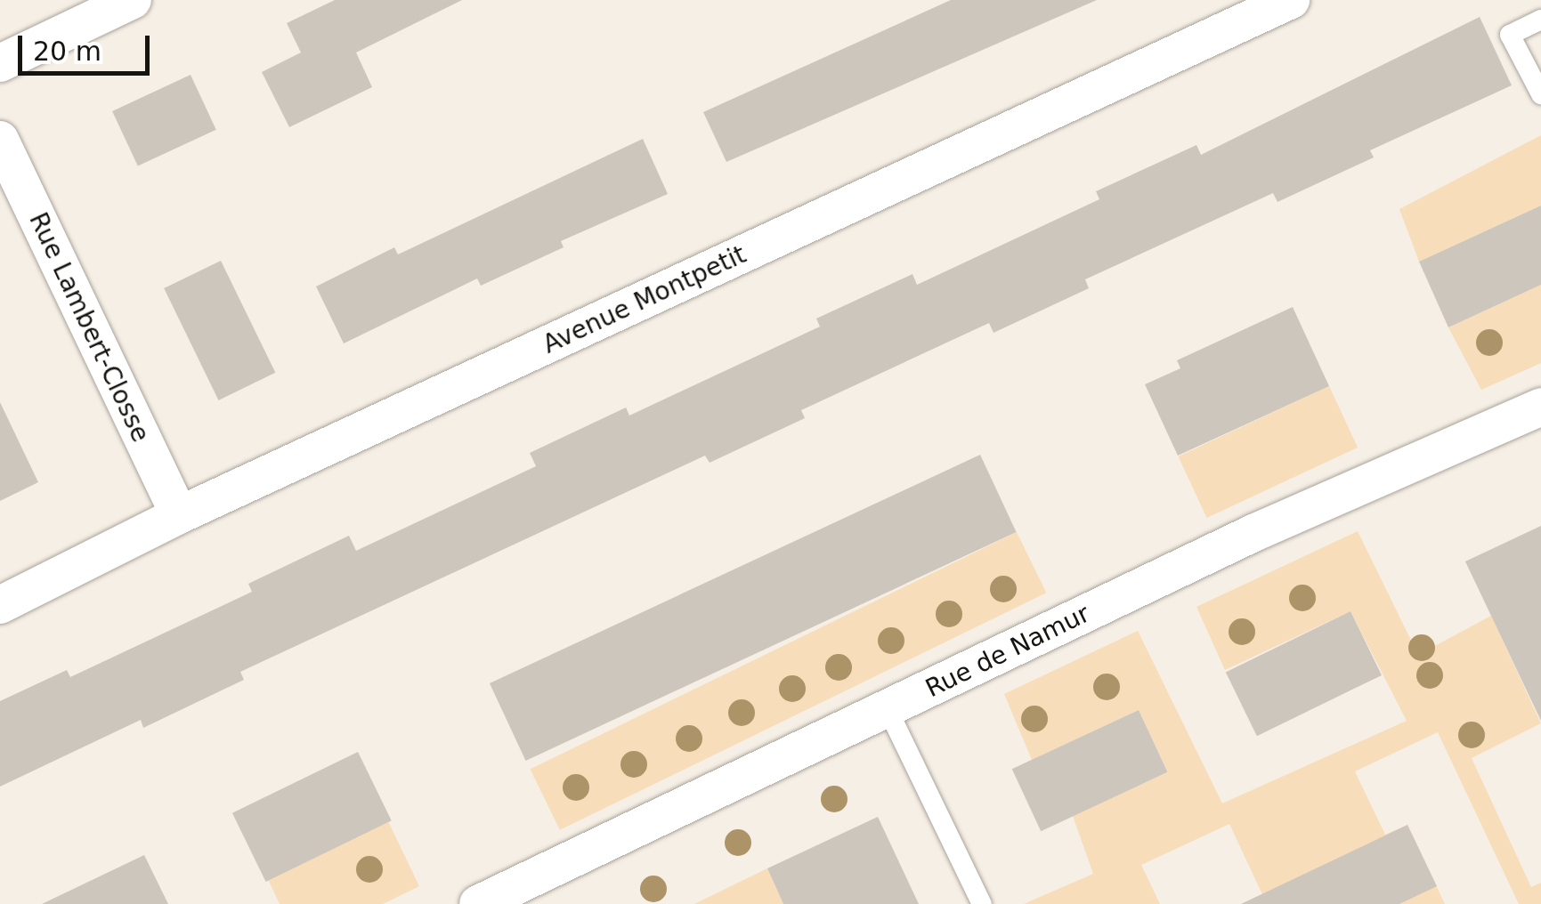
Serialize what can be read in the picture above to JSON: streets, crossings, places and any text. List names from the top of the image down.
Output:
{
  "streets": {
    "street": ["Avenue Montpetit", "Rue Lambert-Closse", "Rue de Namur"]
  },
  "crossings": [
    ["Avenue Montpetit", "Rue Lambert-Closse"]
  ],
  "scale_bar": "20 m"
}
